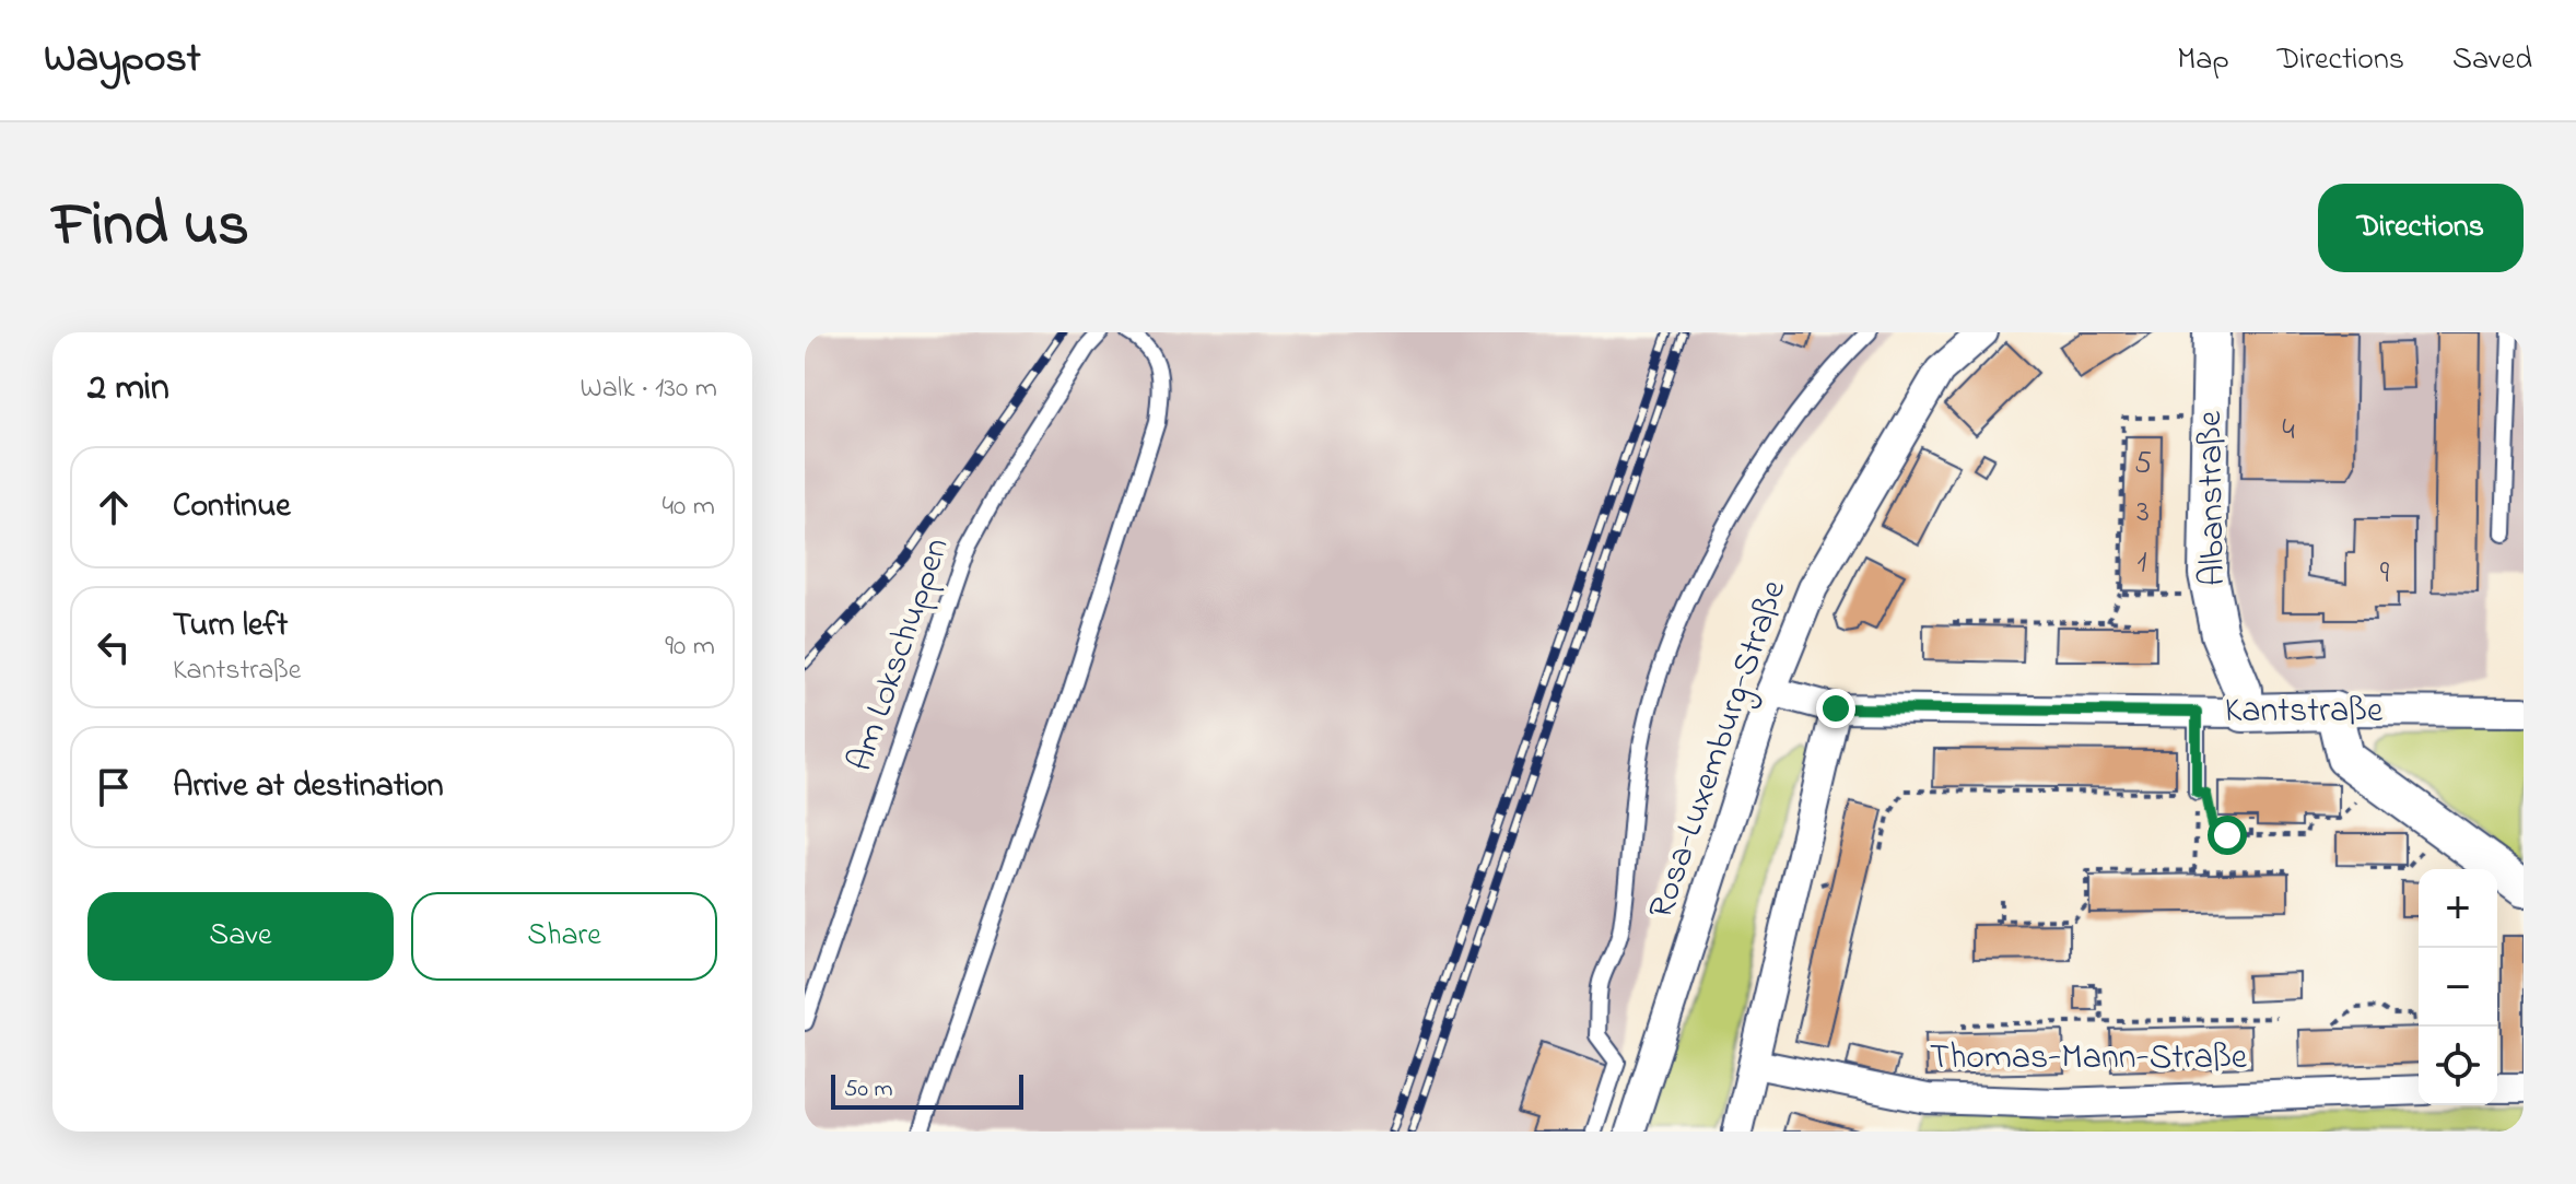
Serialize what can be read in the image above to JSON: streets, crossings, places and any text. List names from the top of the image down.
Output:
{
  "streets": {
    "street": [
      "Albanstraße",
      "Kantstraße",
      "Rosa-Luxemburg-Straße",
      "Thomas-Mann-Straße"
    ],
    "lane": ["Am Lokschuppen"]
  },
  "crossings": [
    ["Albanstraße", "Kantstraße"],
    ["Kantstraße", "Rosa-Luxemburg-Straße"]
  ],
  "house_numbers": [
    "4",
    "5",
    "3",
    "1",
    "9"
  ],
  "scale_bar": "50 m",
  "page": {
    "header": "Waypost",
    "nav": ["Map", "Directions", "Saved"],
    "title": "Find us",
    "buttons": [
      "Directions",
      ["Save", "Share"]
    ],
    "heading": ["2 min", "Walk · 130 m"],
    "list": [
      ["Continue", "40 m"],
      ["Turn left", "Kantstraße", "90 m"],
      "Arrive at destination"
    ],
    "map_buttons": ["+", "−"],
    "scale": "50 m"
  }
}
